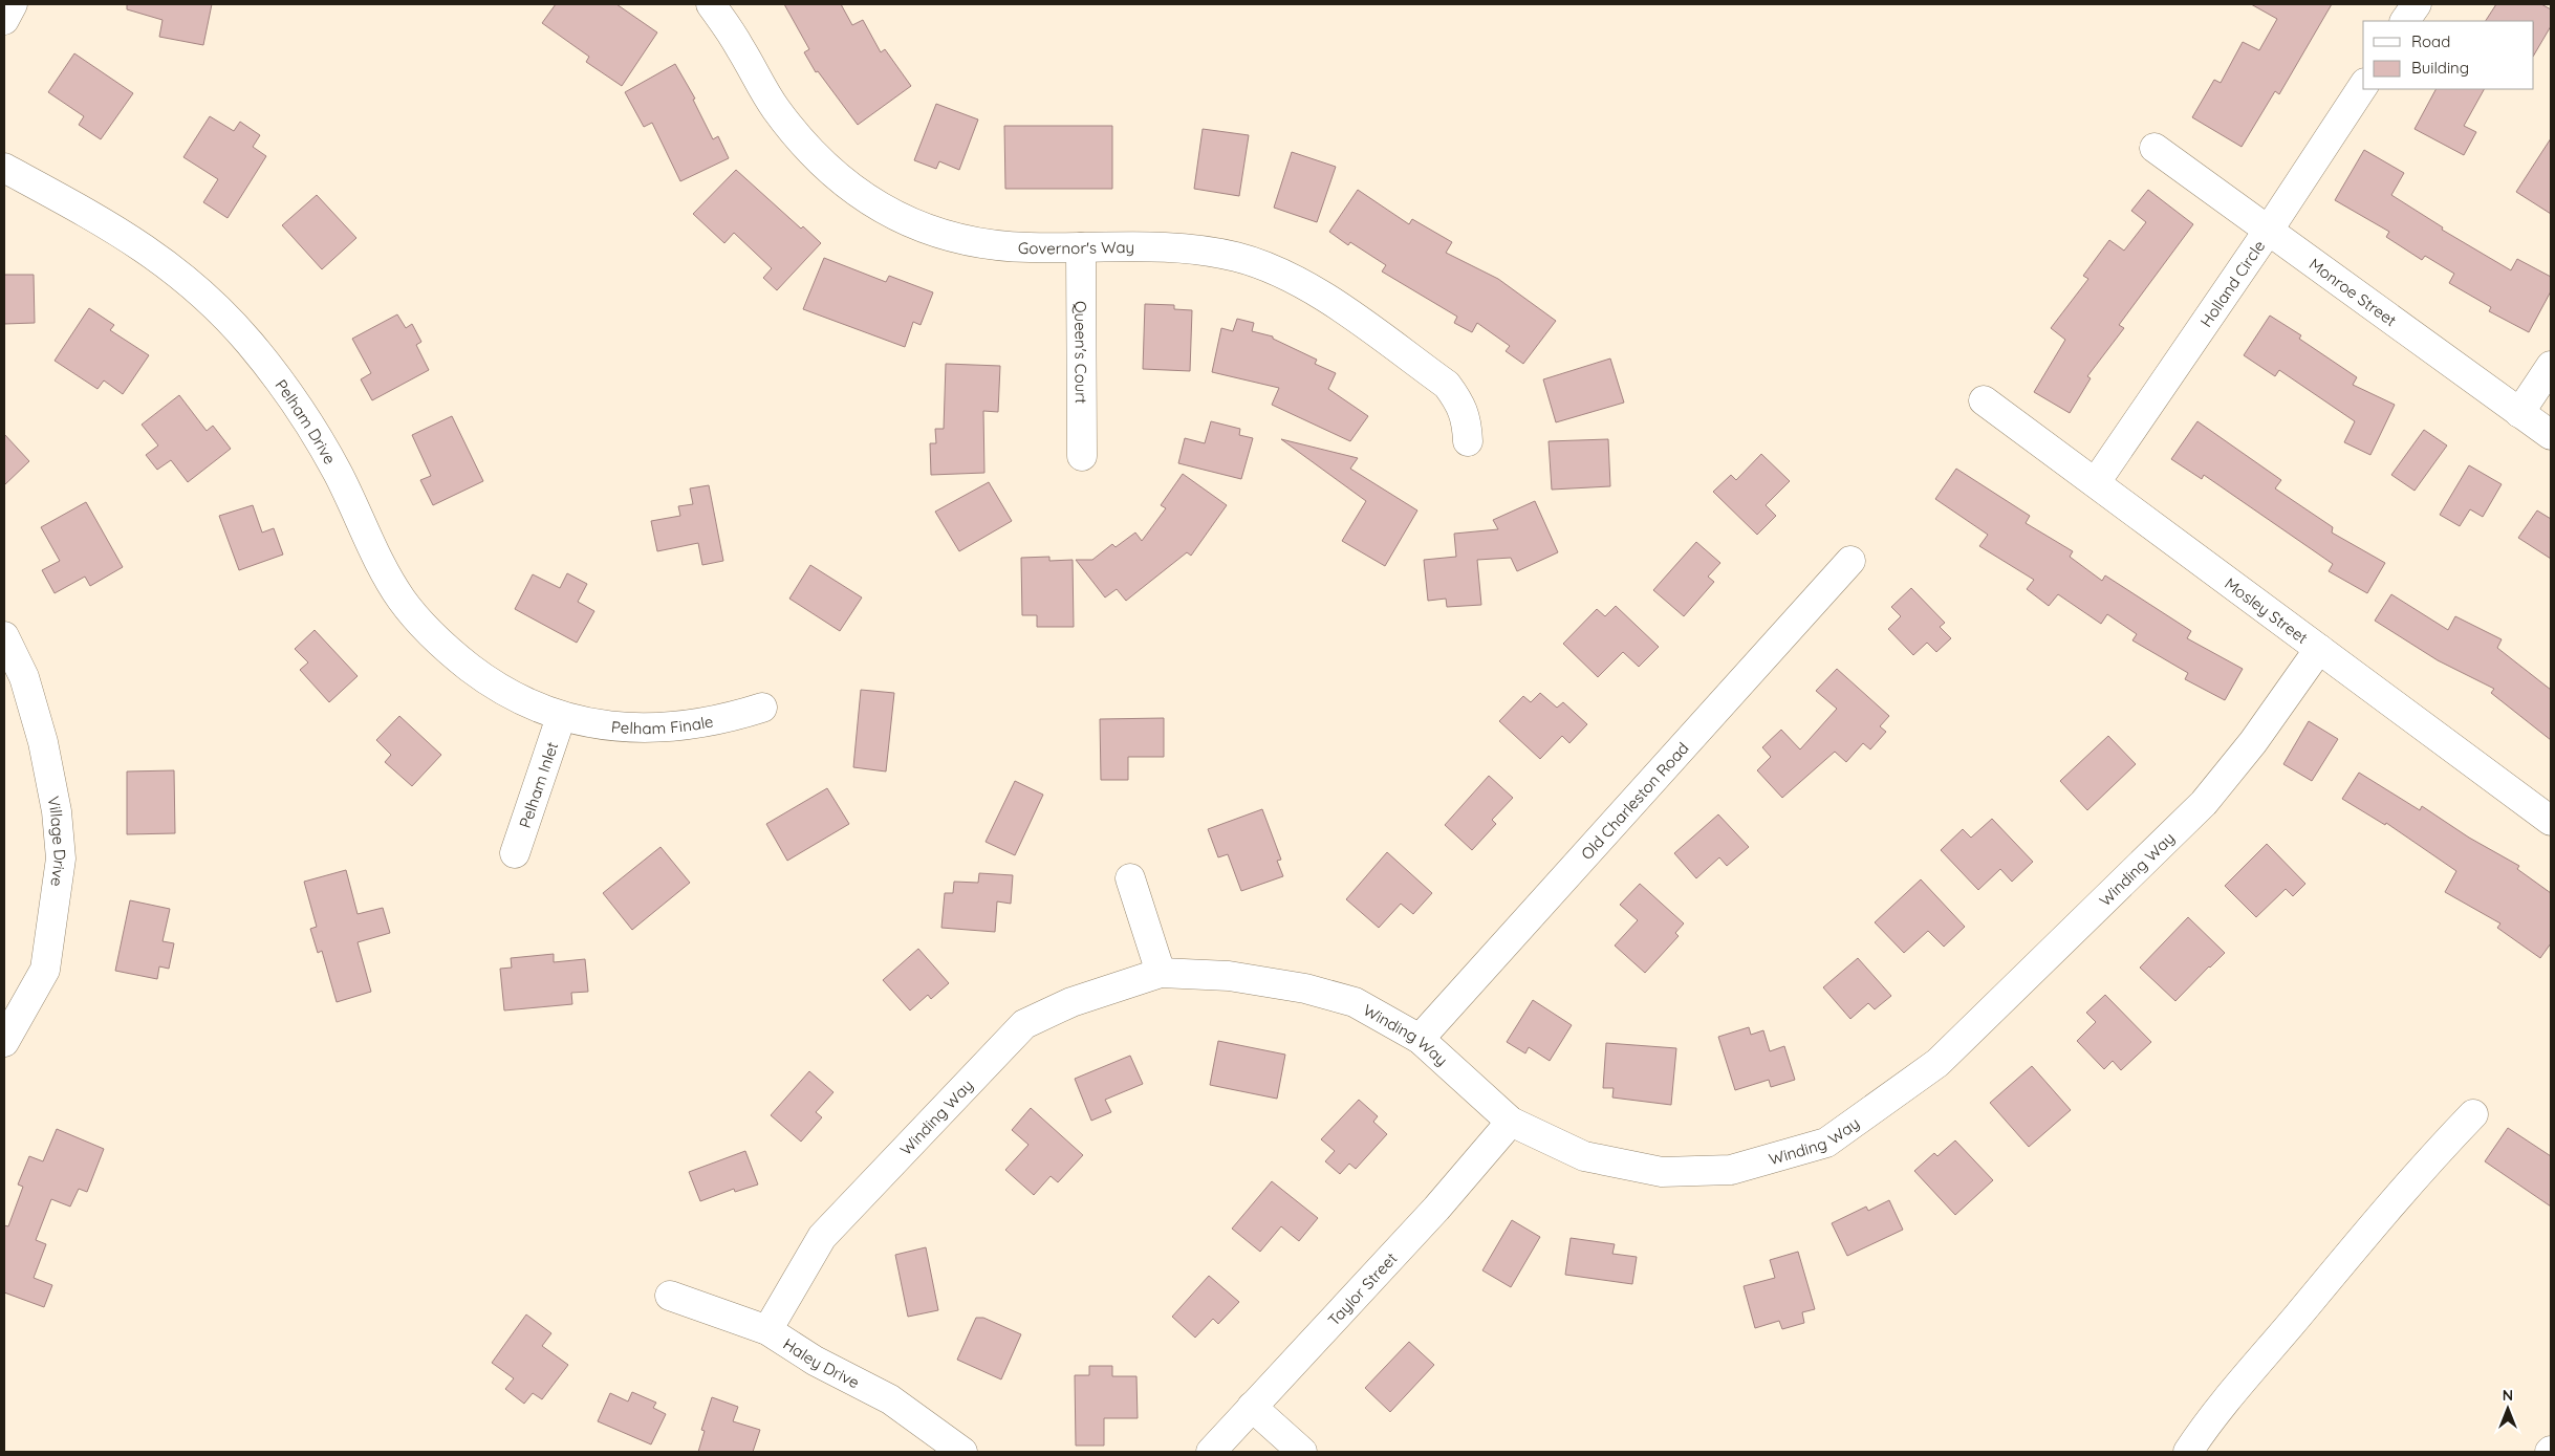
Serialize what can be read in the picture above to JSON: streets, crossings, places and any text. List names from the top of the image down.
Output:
{
  "streets": {
    "street": [
      "Governor's Way",
      "Holland Circle",
      "Monroe Street",
      "Queen's Court",
      "Pelham Drive",
      "Mosley Street",
      "Pelham Finale",
      "Pelham Inlet",
      "Old Charleston Road",
      "Village Drive",
      "Winding Way",
      "Taylor Street",
      "Haley Drive"
    ]
  },
  "crossings": [
    ["Governor's Way", "Queen's Court"],
    ["Holland Circle", "Monroe Street"],
    ["Holland Circle", "Mosley Street"],
    ["Pelham Drive", "Pelham Finale"],
    ["Pelham Drive", "Pelham Inlet"],
    ["Mosley Street", "Winding Way"],
    ["Pelham Finale", "Pelham Inlet"],
    ["Old Charleston Road", "Winding Way"],
    ["Winding Way", "Taylor Street"],
    ["Winding Way", "Haley Drive"]
  ],
  "legend": ["Road", "Building"],
  "north": "top"
}
